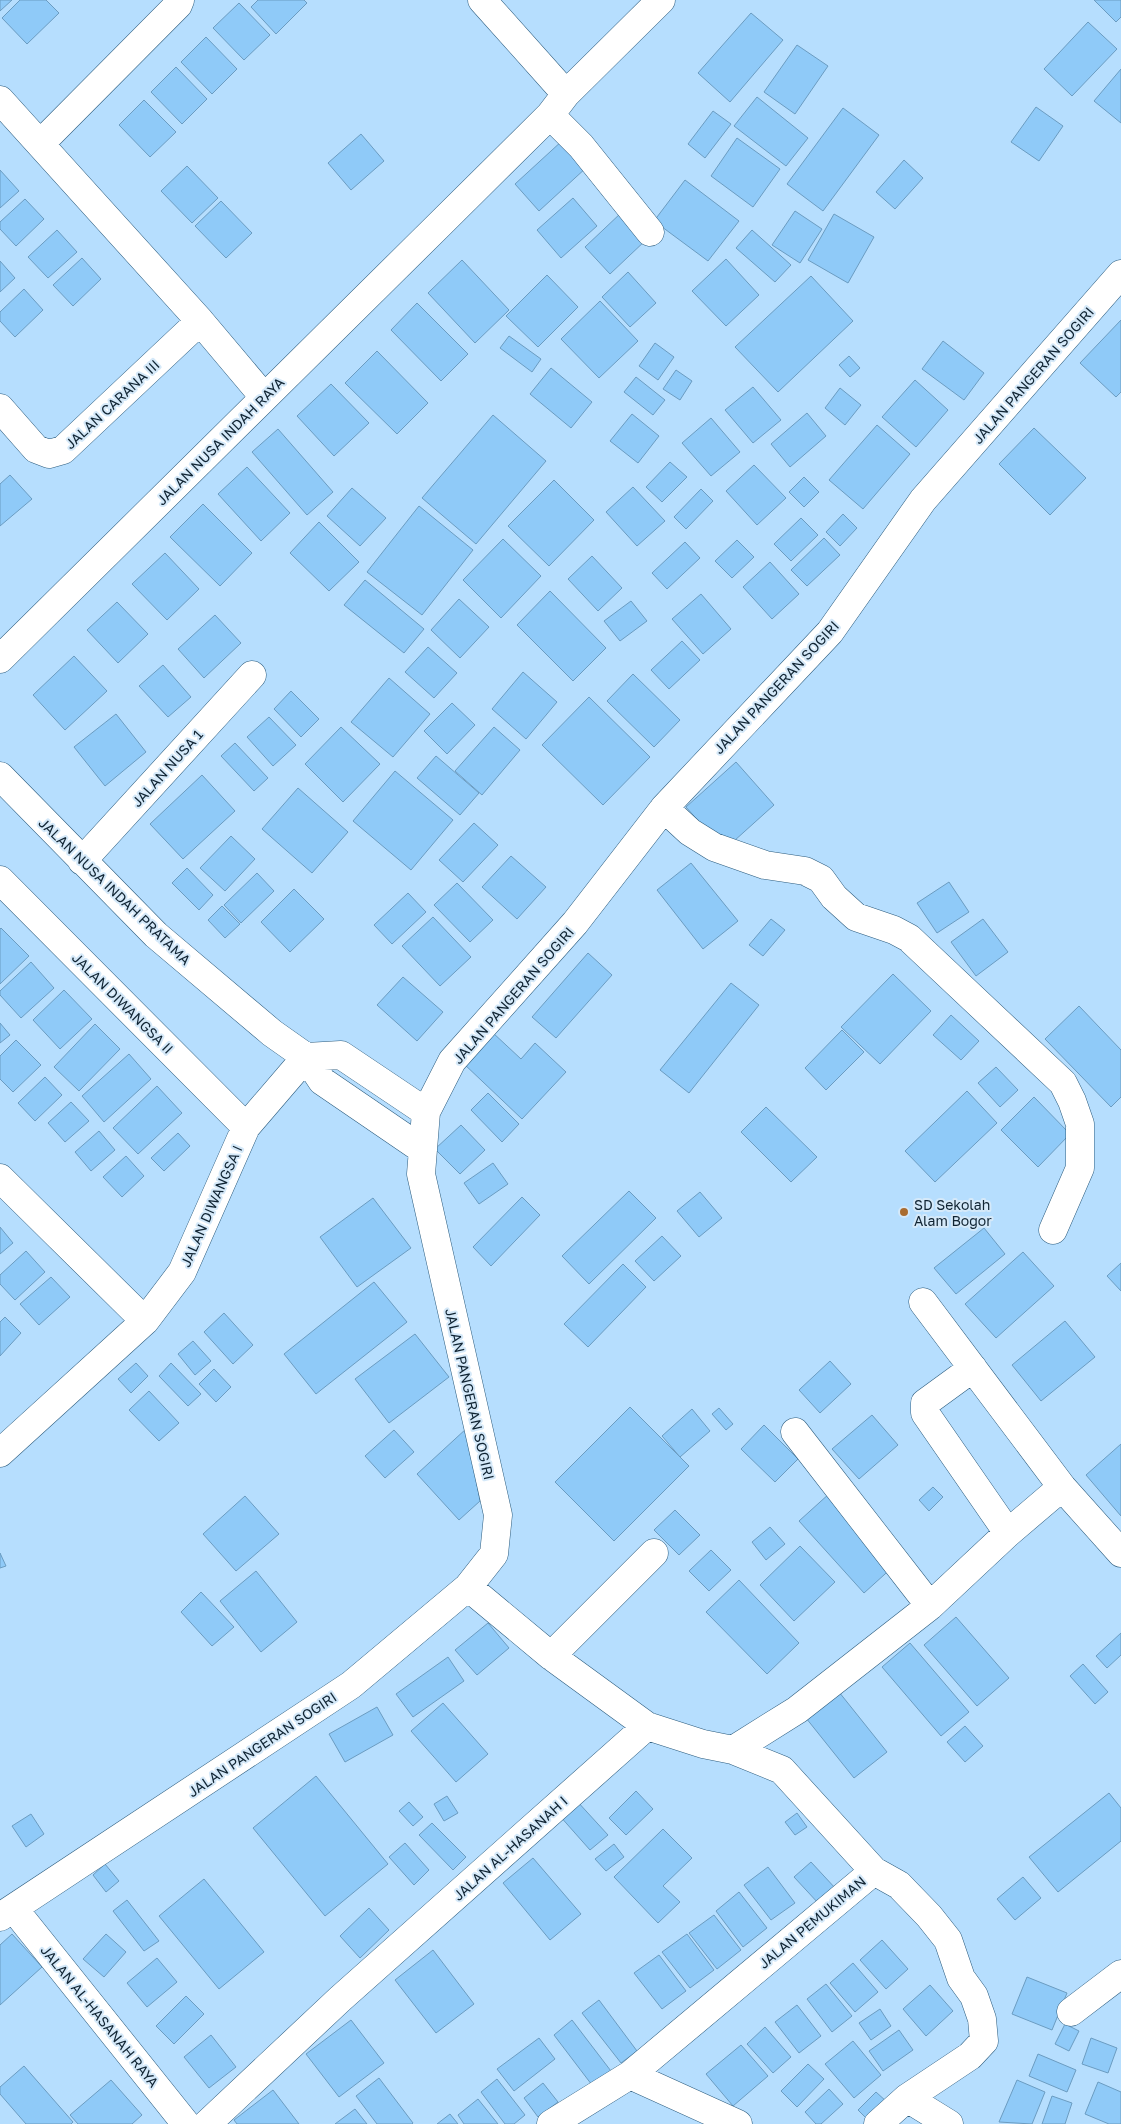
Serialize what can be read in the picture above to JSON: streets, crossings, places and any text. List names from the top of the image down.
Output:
{
  "streets": {
    "street": [
      "JALAN PANGERAN SOGIRI",
      "JALAN CARANA III",
      "JALAN NUSA INDAH RAYA",
      "JALAN NUSA 1",
      "JALAN NUSA INDAH PRATAMA",
      "JALAN DIWANGSA II",
      "JALAN DIWANGSA I",
      "JALAN AL-HASANAH I",
      "JALAN PEMUKIMAN",
      "JALAN AL-HASANAH RAYA"
    ]
  },
  "crossings": [
    ["JALAN PANGERAN SOGIRI", "JALAN AL-HASANAH RAYA"],
    ["JALAN NUSA 1", "JALAN NUSA INDAH PRATAMA"],
    ["JALAN NUSA INDAH PRATAMA", "JALAN DIWANGSA I"],
    ["JALAN DIWANGSA II", "JALAN DIWANGSA I"]
  ],
  "places": ["SD Sekolah Alam Bogor"]
}
